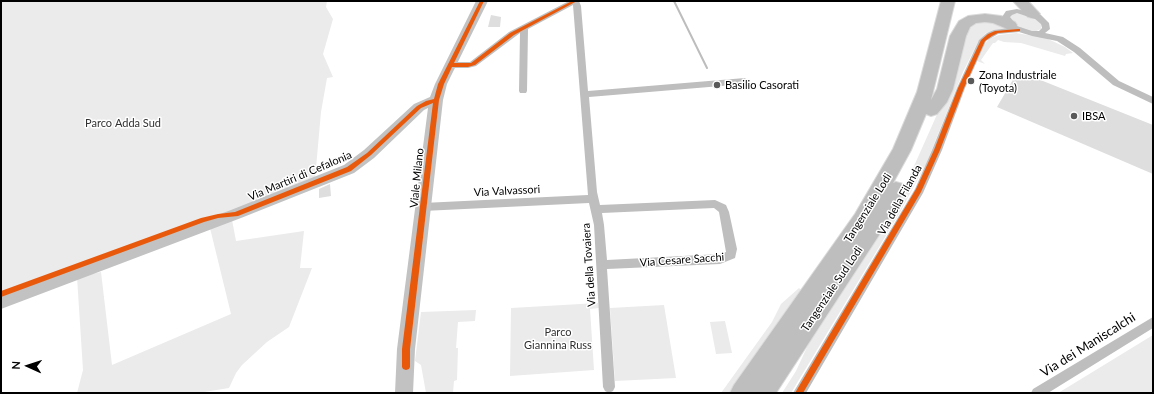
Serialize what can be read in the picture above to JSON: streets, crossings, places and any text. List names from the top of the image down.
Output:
{
  "streets": {
    "highway": ["Tangenziale Lodi", "Tangenziale Sud Lodi"],
    "street": [
      "Via Martiri di Cefalonia",
      "Viale Milano",
      "Via Valvassori",
      "Via della Filanda",
      "Via Cesare Sacchi",
      "Via della Tovaiera",
      "Via dei Maniscalchi"
    ]
  },
  "crossings": [
    ["Via Martiri di Cefalonia", "Viale Milano"],
    ["Viale Milano", "Via Valvassori"],
    ["Via Valvassori", "Via Cesare Sacchi"],
    ["Via Valvassori", "Via della Tovaiera"],
    ["Via Cesare Sacchi", "Via della Tovaiera"]
  ],
  "parks": ["Parco Adda Sud", "Parco Giannina Russ"],
  "places": ["Zona Industriale (Toyota)", "Basilio Casorati", "IBSA"],
  "north": "left"
}
